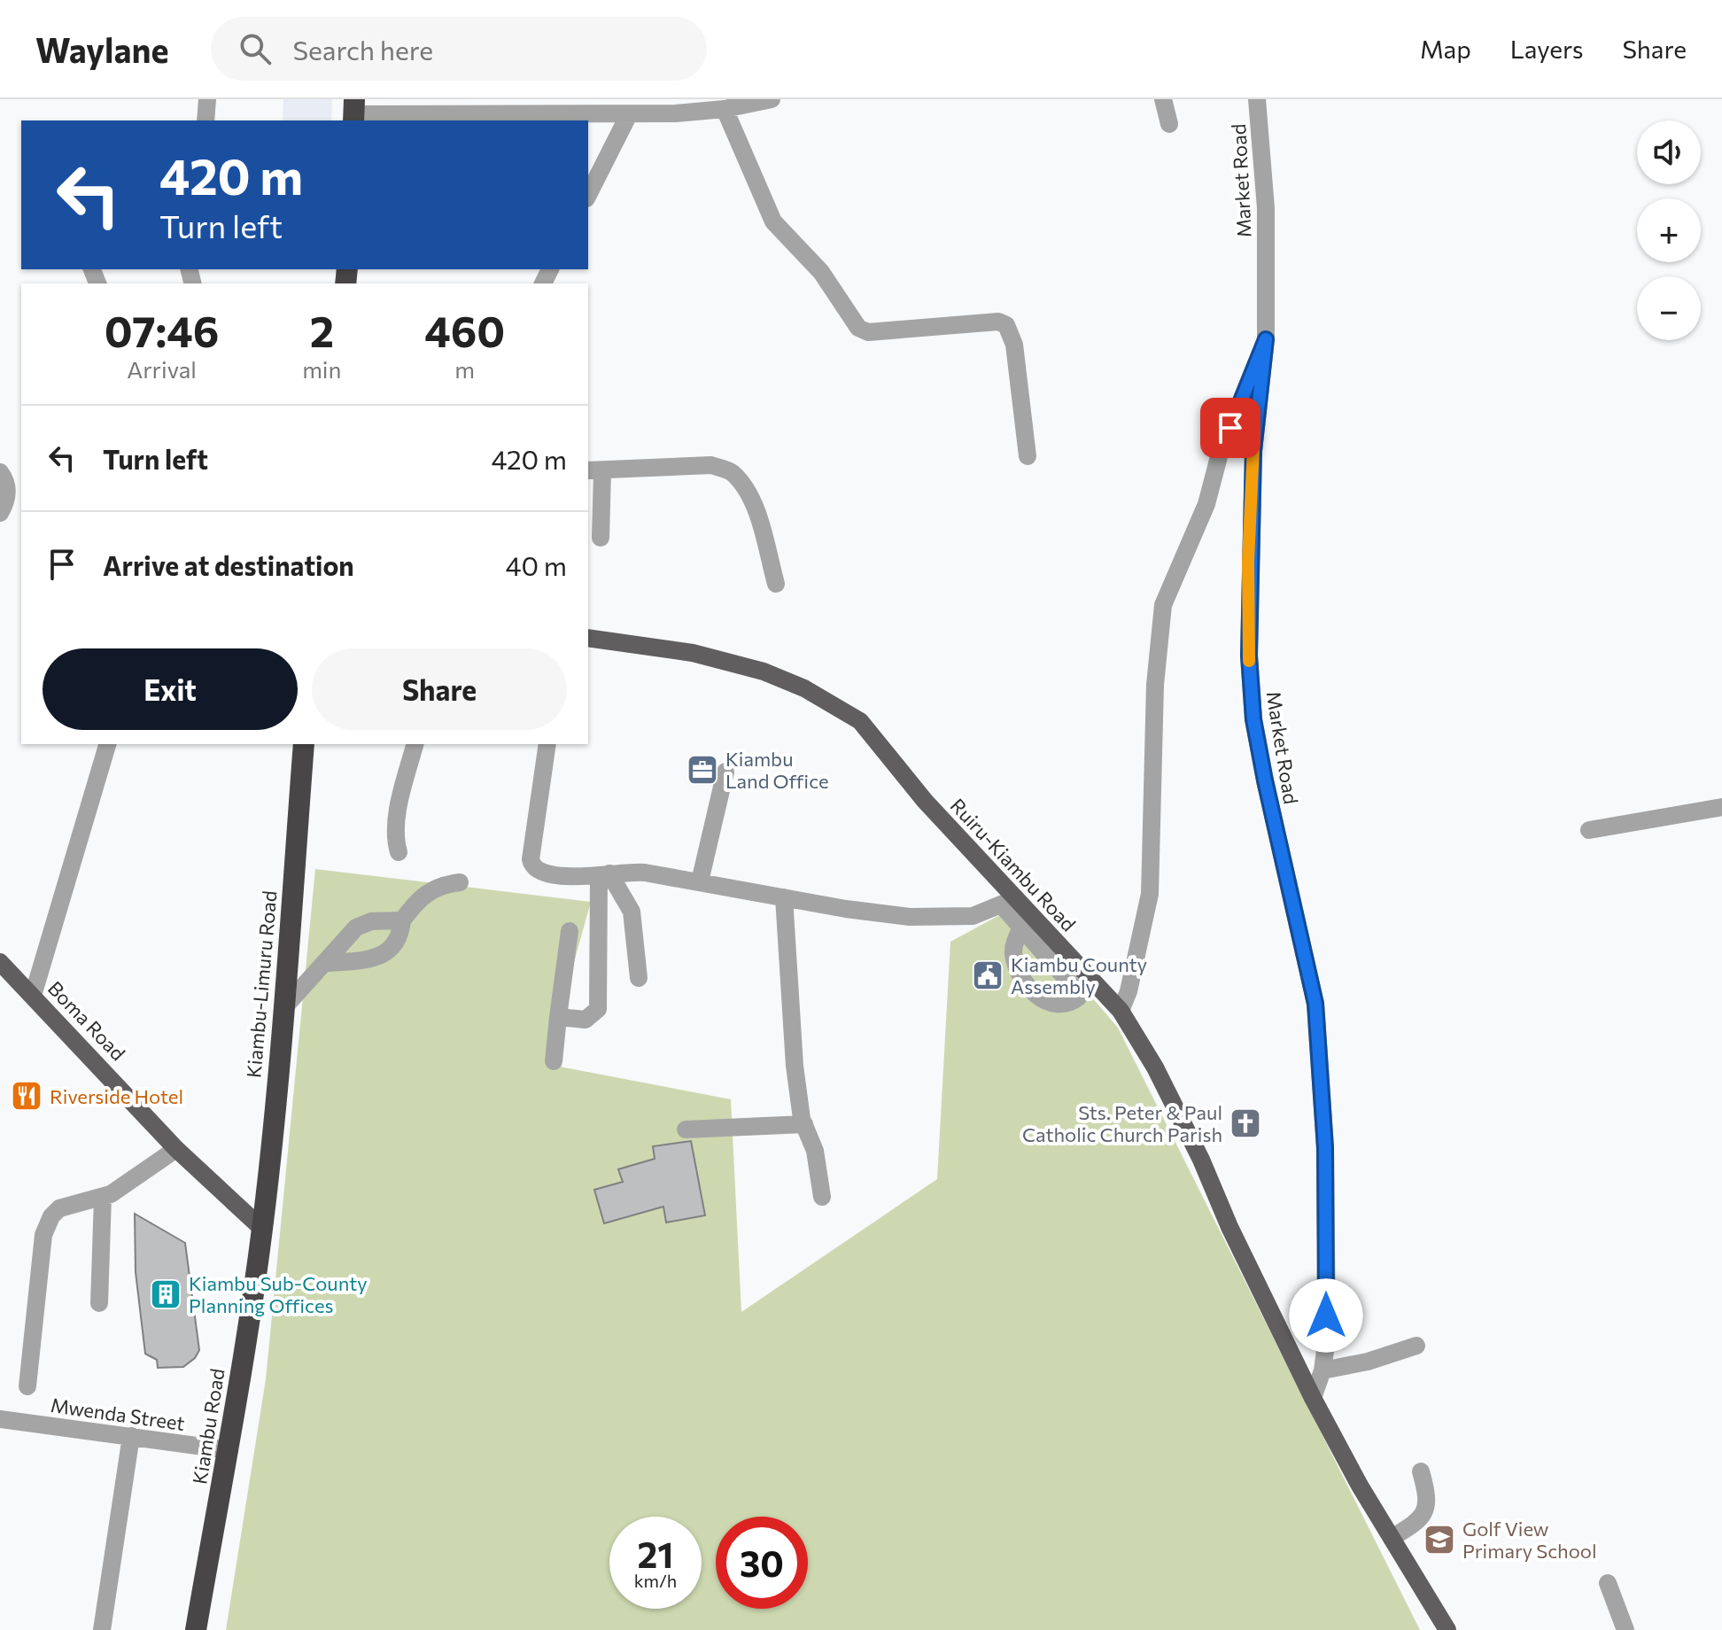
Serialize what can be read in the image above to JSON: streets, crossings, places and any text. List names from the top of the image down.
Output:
{
  "streets": {
    "highway": ["Kiambu-Limuru Road", "Kiambu Road"],
    "main road": ["Ruiru-Kiambu Road", "Boma Road"],
    "street": ["Market Road", "Mwenda Street"]
  },
  "crossings": [
    ["Market Road", "Ruiru-Kiambu Road"],
    ["Kiambu-Limuru Road", "Boma Road"],
    ["Kiambu-Limuru Road", "Kiambu Road"],
    ["Boma Road", "Kiambu Road"],
    ["Mwenda Street", "Kiambu Road"]
  ],
  "places": {
    "office": ["Kiambu Land Office"],
    "public building": ["Kiambu County Assembly"],
    "restaurant": ["Riverside Hotel"],
    "church": ["Sts. Peter & Paul Catholic Church Parish"],
    "building": ["Kiambu Sub-County Planning Offices"],
    "school or university": ["Golf View Primary School"]
  },
  "page": {
    "header": "Waylane",
    "search": "Search here",
    "nav": ["Map", "Layers", "Share"],
    "map_buttons": ["+", "−"],
    "turn": ["420 m", "Turn left"],
    "eta": [
      "07:46",
      "Arrival",
      "2",
      "min",
      "460",
      "m"
    ],
    "list": [
      {
        "name": "Turn left",
        "value": "420 m"
      },
      {
        "name": "Arrive at destination",
        "value": "40 m"
      }
    ],
    "buttons": ["Exit", "Share"],
    "speed": "21 km/h",
    "limit": "30"
  }
}
